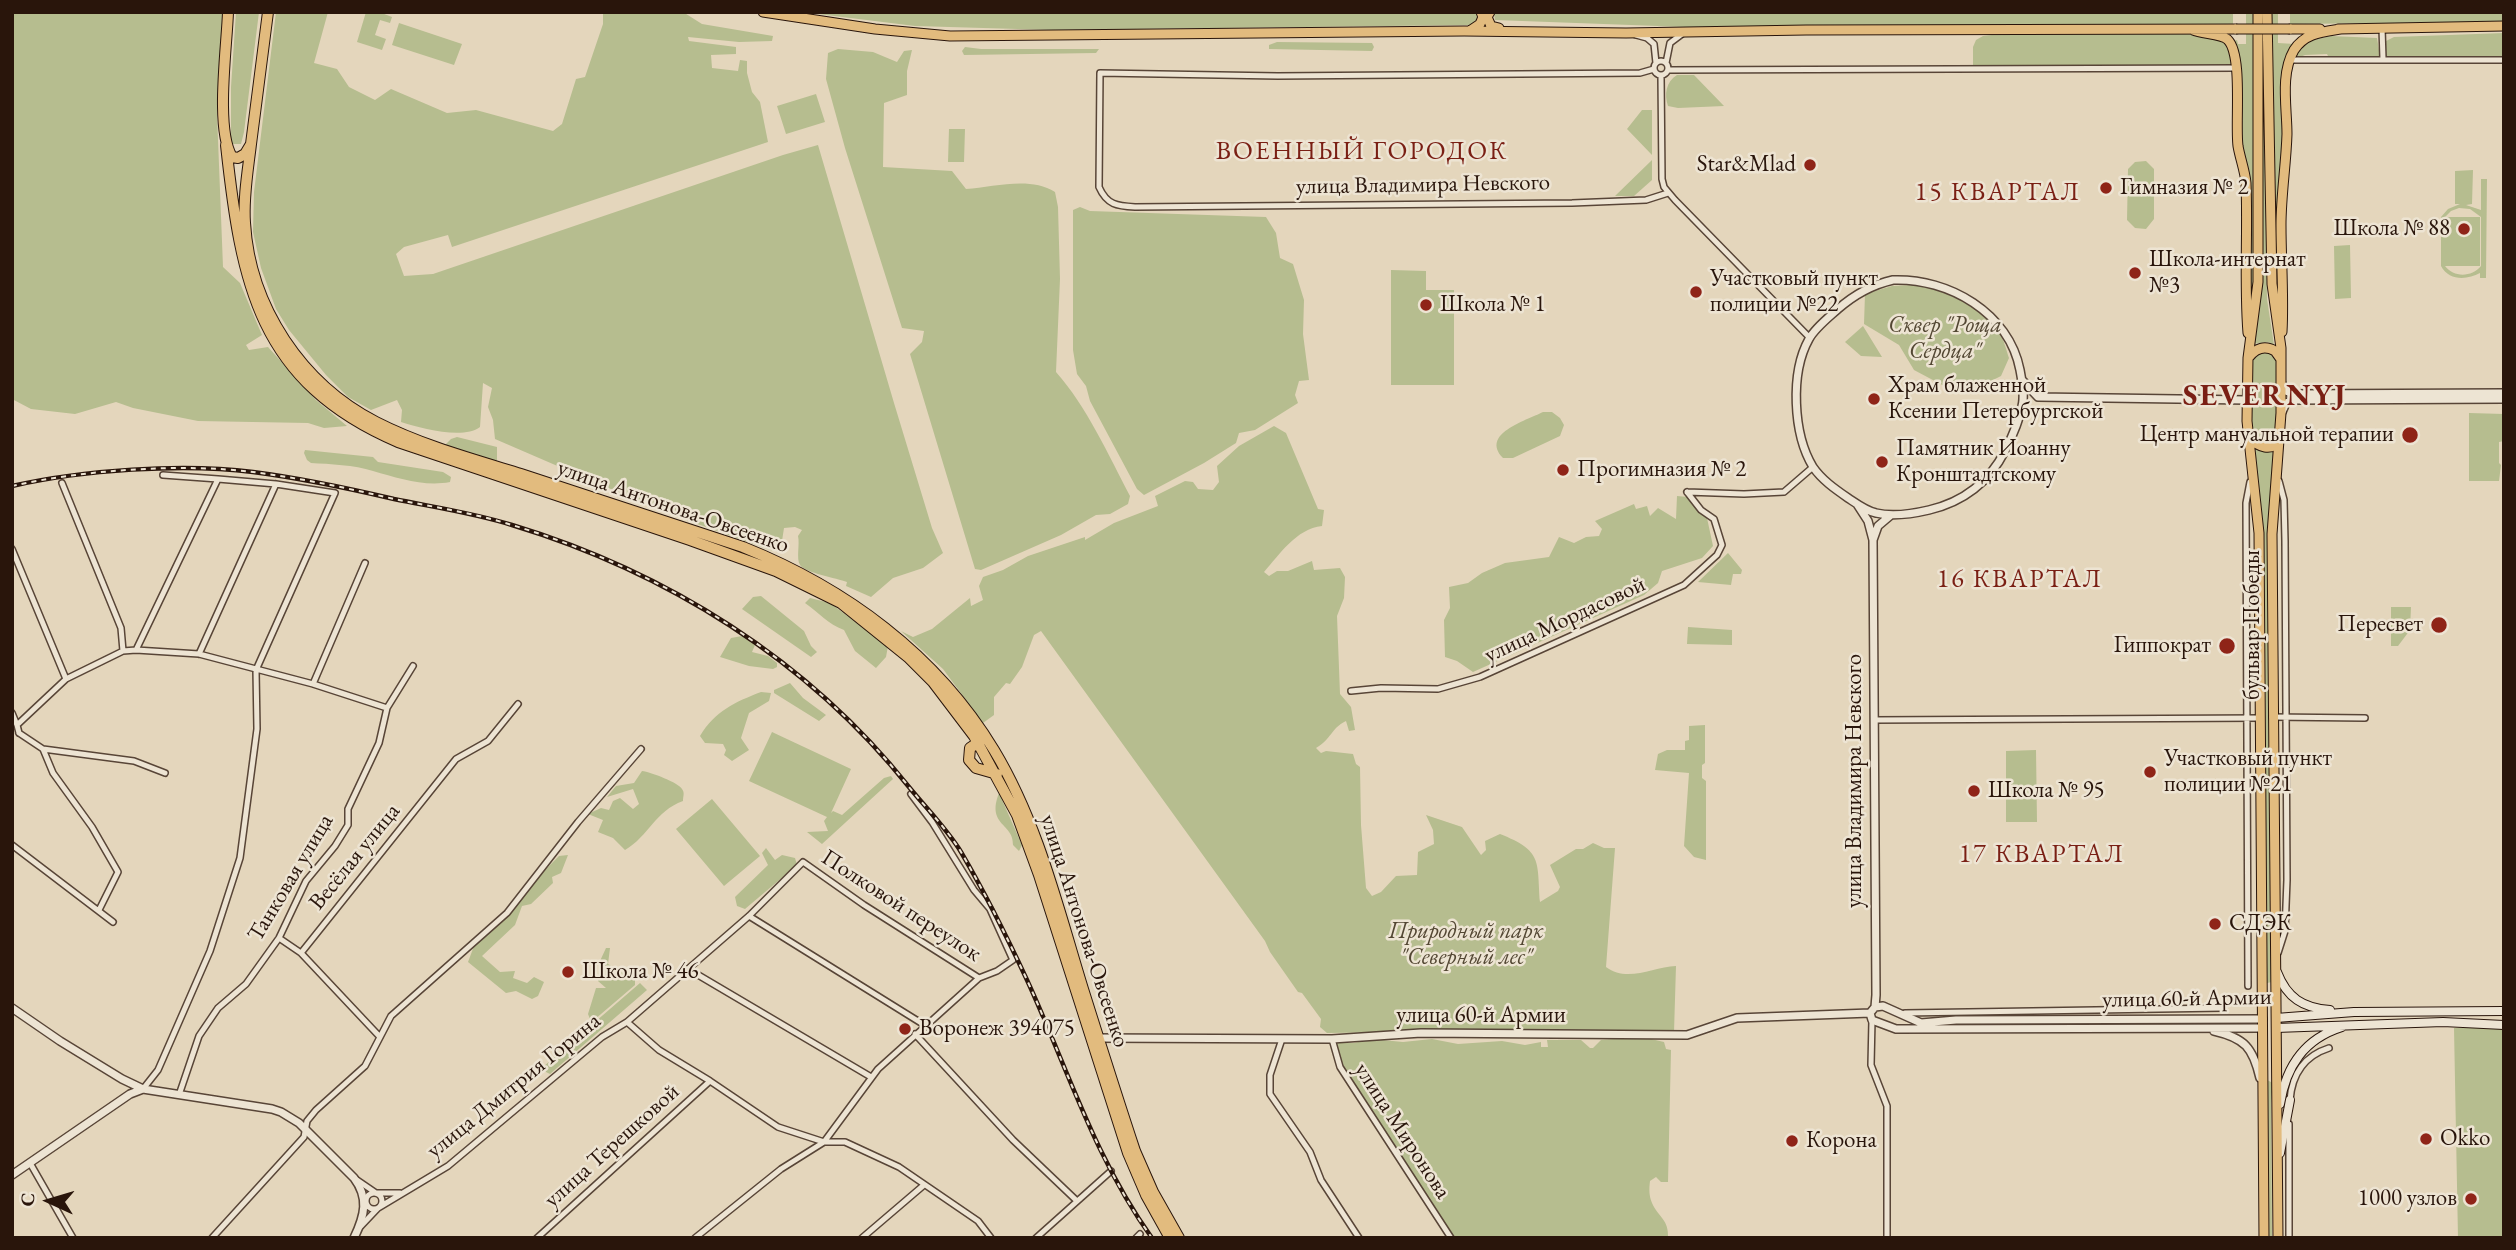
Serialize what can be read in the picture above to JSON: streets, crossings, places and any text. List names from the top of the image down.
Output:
{
  "streets": {
    "highway": ["улица Антонова-Овсеенко"],
    "main road": ["бульвар Победы", "улица 60-й Армии"],
    "street": [
      "улица Владимира Невского",
      "улица Мордасовой",
      "Весёлая улица",
      "Танковая улица",
      "Полковой переулок",
      "улица Дмитрия Горина",
      "улица Миронова",
      "улица Терешковой"
    ]
  },
  "crossings": [
    ["улица Владимира Невского", "улица 60-й Армии"],
    ["улица Антонова-Овсеенко", "улица 60-й Армии"],
    ["бульвар Победы", "улица 60-й Армии"],
    ["улица 60-й Армии", "улица Миронова"],
    ["улица Дмитрия Горина", "улица Терешковой"]
  ],
  "districts": [
    "ВОЕННЫЙ ГОРОДОК",
    "15 КВАРТАЛ",
    "SEVERNYJ",
    "16 КВАРТАЛ",
    "17 КВАРТАЛ"
  ],
  "parks": ["Сквер \"Роща Сердца\"", "Природный парк \"Северный лес\""],
  "places": [
    "Star&Mlad",
    "Гимназия № 2",
    "Школа № 88",
    "Школа-интернат №3",
    "Участковый пункт полиции №22",
    "Школа № 1",
    "Храм блаженной Ксении Петербургской",
    "Центр мануальной терапии",
    "Памятник Иоанну Кронштадтскому",
    "Прогимназия № 2",
    "Пересвет",
    "Гиппократ",
    "Участковый пункт полиции №21",
    "Школа № 95",
    "СДЭК",
    "Школа № 46",
    "Воронеж 394075",
    "Okko",
    "Корона",
    "1000 узлов"
  ],
  "north": "left"
}
